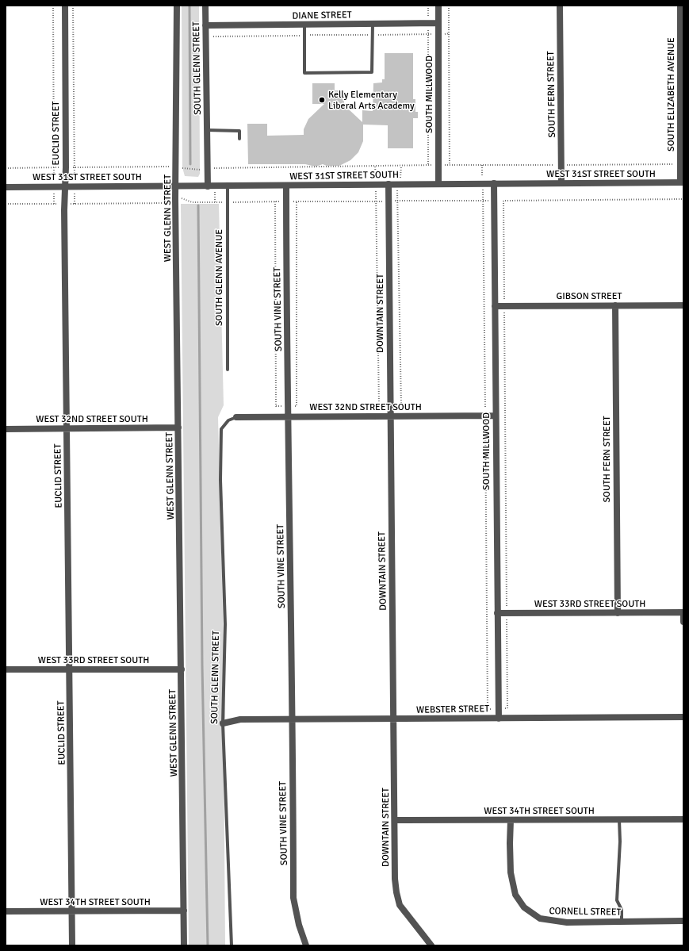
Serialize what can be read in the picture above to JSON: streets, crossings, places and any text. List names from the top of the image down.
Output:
{
  "streets": {
    "street": [
      "DIANE STREET",
      "SOUTH GLENN STREET",
      "SOUTH MILLWOOD",
      "SOUTH FERN STREET",
      "SOUTH ELIZABETH AVENUE",
      "EUCLID STREET",
      "WEST 31ST STREET SOUTH",
      "WEST GLENN STREET",
      "GIBSON STREET",
      "SOUTH VINE STREET",
      "DOWNTAIN STREET",
      "WEST 32ND STREET SOUTH",
      "WEST 33RD STREET SOUTH",
      "WEBSTER STREET",
      "WEST 34TH STREET SOUTH",
      "CORNELL STREET"
    ],
    "lane": ["SOUTH GLENN AVENUE"]
  },
  "crossings": [
    ["DIANE STREET", "SOUTH GLENN STREET"],
    ["DIANE STREET", "SOUTH MILLWOOD"],
    ["SOUTH GLENN STREET", "WEST 32ND STREET SOUTH"],
    ["SOUTH GLENN STREET", "WEBSTER STREET"],
    ["SOUTH MILLWOOD", "WEST 31ST STREET SOUTH"],
    ["SOUTH MILLWOOD", "GIBSON STREET"],
    ["SOUTH MILLWOOD", "WEST 32ND STREET SOUTH"],
    ["SOUTH MILLWOOD", "WEST 33RD STREET SOUTH"],
    ["SOUTH MILLWOOD", "WEBSTER STREET"],
    ["SOUTH FERN STREET", "WEST 31ST STREET SOUTH"],
    ["SOUTH FERN STREET", "GIBSON STREET"],
    ["SOUTH FERN STREET", "WEST 33RD STREET SOUTH"],
    ["SOUTH ELIZABETH AVENUE", "WEST 31ST STREET SOUTH"],
    ["EUCLID STREET", "WEST 31ST STREET SOUTH"],
    ["EUCLID STREET", "WEST 32ND STREET SOUTH"],
    ["EUCLID STREET", "WEST 33RD STREET SOUTH"],
    ["EUCLID STREET", "WEST 34TH STREET SOUTH"],
    ["WEST 31ST STREET SOUTH", "WEST GLENN STREET"],
    ["WEST 31ST STREET SOUTH", "SOUTH GLENN AVENUE"],
    ["WEST 31ST STREET SOUTH", "SOUTH VINE STREET"],
    ["WEST 31ST STREET SOUTH", "DOWNTAIN STREET"],
    ["WEST GLENN STREET", "WEST 32ND STREET SOUTH"],
    ["WEST GLENN STREET", "WEST 33RD STREET SOUTH"],
    ["WEST GLENN STREET", "WEST 34TH STREET SOUTH"],
    ["SOUTH VINE STREET", "WEST 32ND STREET SOUTH"],
    ["SOUTH VINE STREET", "WEBSTER STREET"],
    ["DOWNTAIN STREET", "WEST 32ND STREET SOUTH"],
    ["DOWNTAIN STREET", "WEBSTER STREET"],
    ["DOWNTAIN STREET", "WEST 34TH STREET SOUTH"],
    ["WEST 34TH STREET SOUTH", "CORNELL STREET"]
  ],
  "places": ["Kelly Elementary Liberal Arts Academy"]
}
